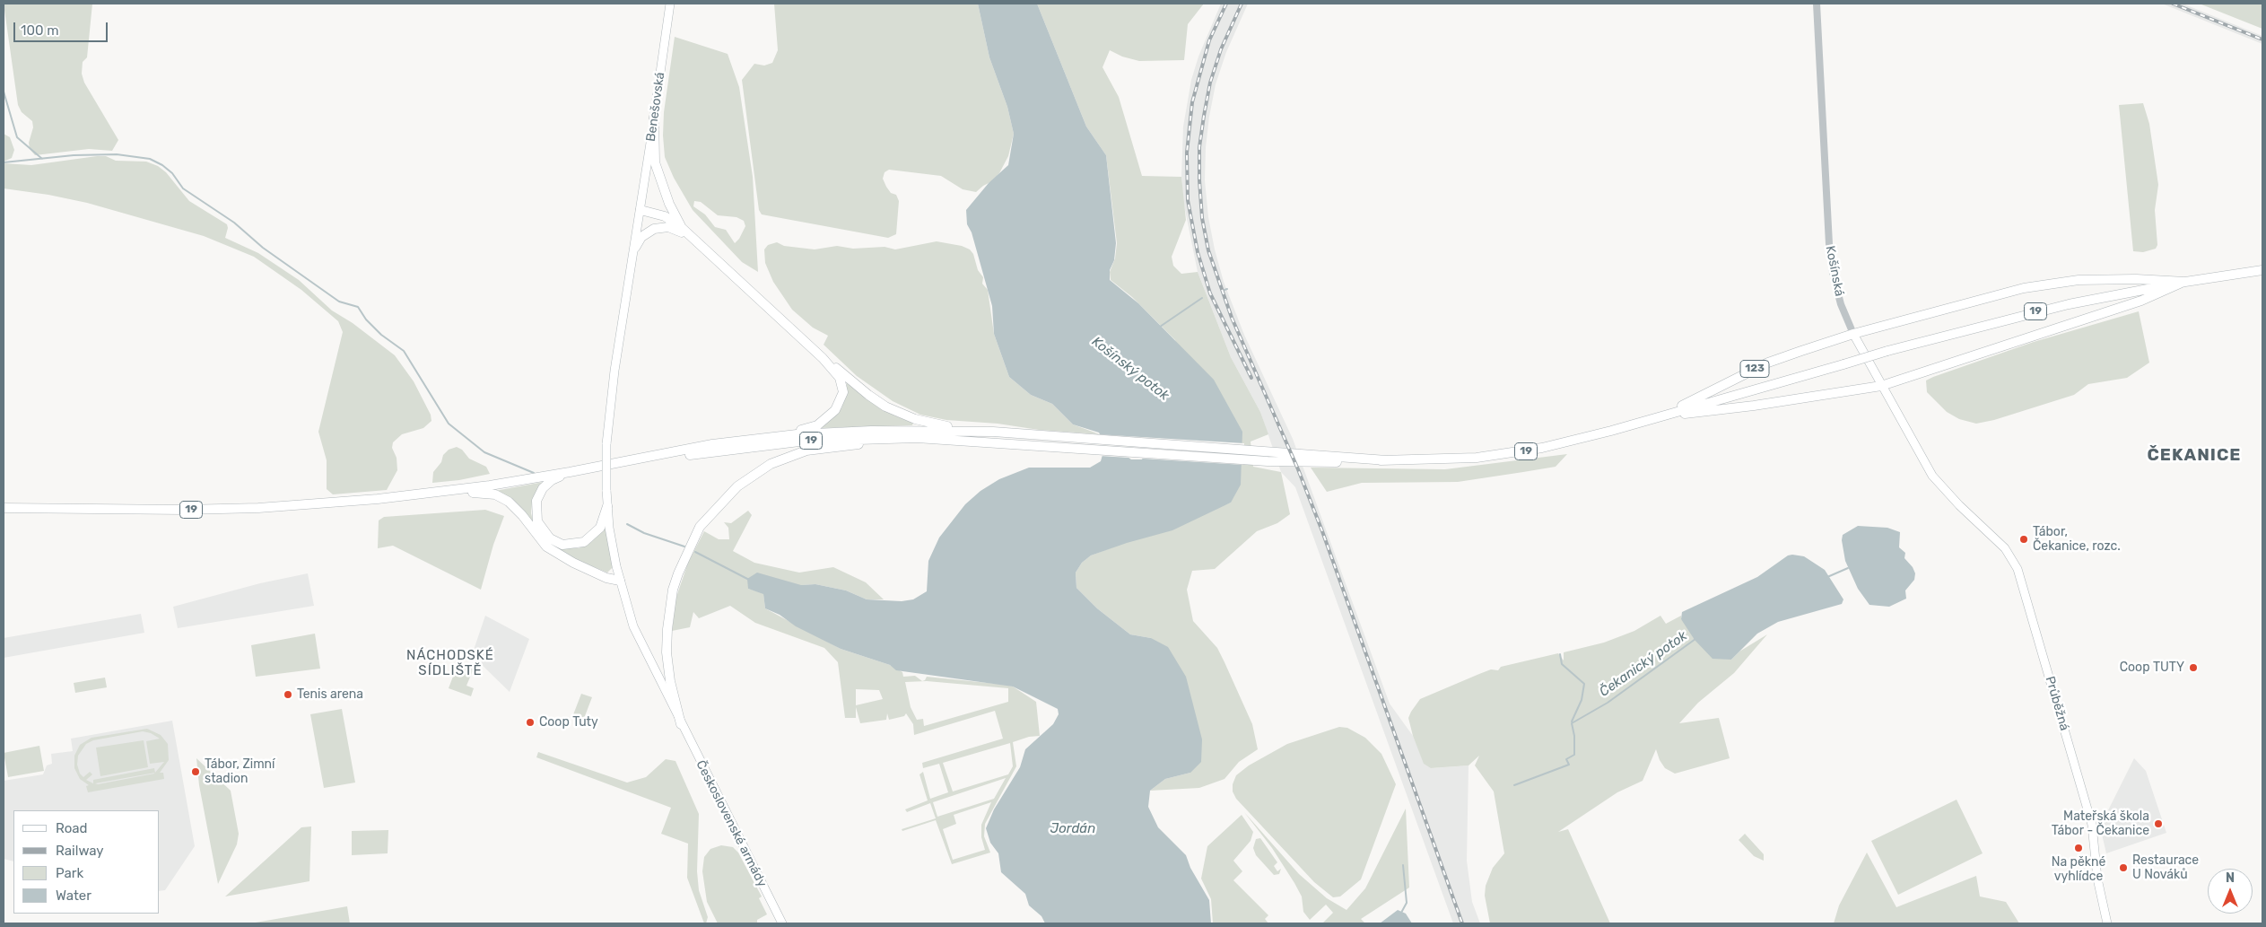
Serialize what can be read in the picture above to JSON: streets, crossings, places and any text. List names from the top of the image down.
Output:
{
  "streets": {
    "main road": [
      "Benešovská",
      "Košínská",
      "19",
      "123",
      "Průběžná",
      "Československé armády"
    ]
  },
  "crossings": [
    ["Benešovská", "Československé armády"],
    ["Košínská", "123"],
    ["Košínská", "Průběžná"],
    ["19", "123"]
  ],
  "districts": ["ČEKANICE", "NÁCHODSKÉ SÍDLIŠTĚ"],
  "water": ["Košínský potok", "Čekanický potok", "Jordán"],
  "places": [
    "Tábor, Čekanice, rozc.",
    "Coop TUTY",
    "Tenis arena",
    "Coop Tuty",
    "Tábor, Zimní stadion",
    "Mateřská škola Tábor - Čekanice",
    "Na pěkné vyhlídce",
    "Restaurace U Nováků"
  ],
  "legend": [
    "Road",
    "Railway",
    "Park",
    "Water"
  ],
  "scale_bar": "100 m",
  "north": "top"
}
